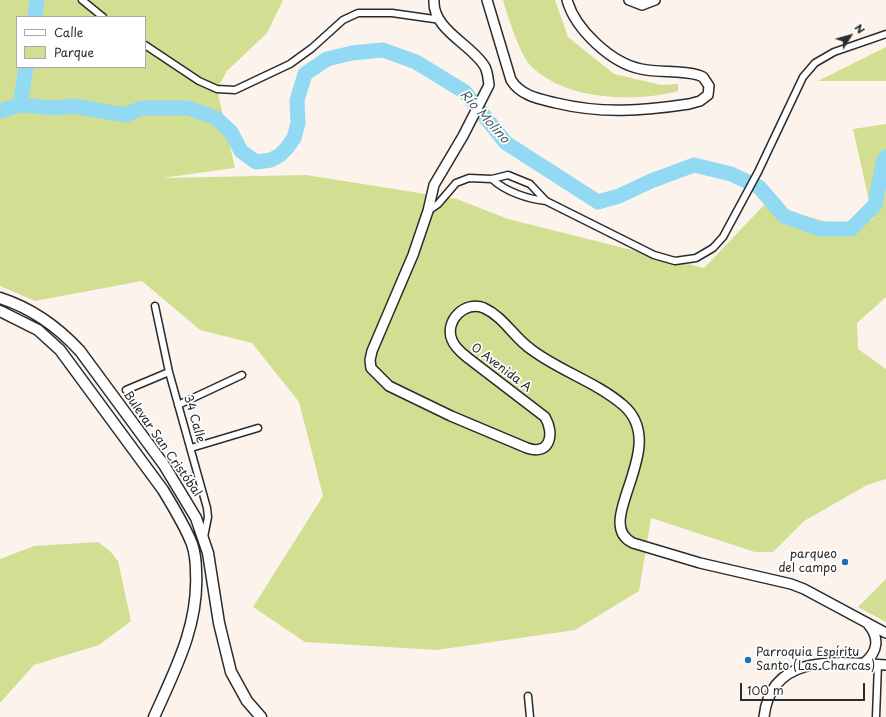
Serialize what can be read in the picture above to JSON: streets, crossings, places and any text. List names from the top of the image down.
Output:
{
  "streets": {
    "main road": ["Bulevar San Cristóbal"],
    "street": ["0 Avenida A", "34 Calle"]
  },
  "crossings": [
    ["34 Calle", "Bulevar San Cristóbal"]
  ],
  "water": ["Río Molino"],
  "places": ["parqueo del campo", "Parroquia Espíritu Santo (Las Charcas)"],
  "legend": ["Calle", "Parque"],
  "scale_bar": "100 m",
  "north": "top right"
}
